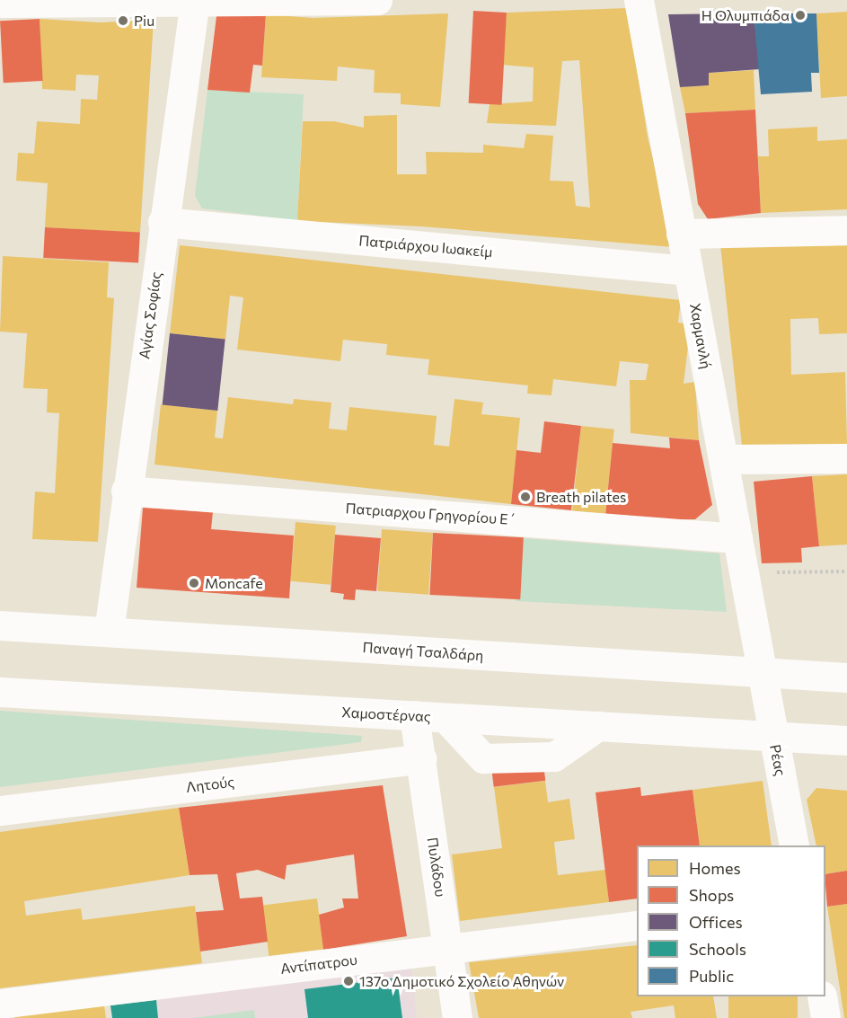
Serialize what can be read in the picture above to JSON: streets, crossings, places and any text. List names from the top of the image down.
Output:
{
  "streets": {
    "street": [
      "Πατριάρχου Ιωακείμ",
      "Αγίας Σοφίας",
      "Χαρμανλή",
      "Πατριαρχου Γρηγορίου Ε΄",
      "Παναγή Τσαλδάρη",
      "Χαμοστέρνας",
      "Ρέας",
      "Λητούς",
      "Πυλάδου",
      "Αντίπατρου"
    ]
  },
  "crossings": [
    ["Πατριάρχου Ιωακείμ", "Αγίας Σοφίας"],
    ["Πατριάρχου Ιωακείμ", "Χαρμανλή"],
    ["Αγίας Σοφίας", "Πατριαρχου Γρηγορίου Ε΄"],
    ["Αγίας Σοφίας", "Παναγή Τσαλδάρη"],
    ["Χαρμανλή", "Πατριαρχου Γρηγορίου Ε΄"],
    ["Χαρμανλή", "Παναγή Τσαλδάρη"],
    ["Χαρμανλή", "Ρέας"],
    ["Παναγή Τσαλδάρη", "Ρέας"],
    ["Χαμοστέρνας", "Ρέας"],
    ["Χαμοστέρνας", "Πυλάδου"],
    ["Λητούς", "Πυλάδου"],
    ["Πυλάδου", "Αντίπατρου"]
  ],
  "places": [
    "Η Ολυμπιάδα",
    "Piu",
    "Breath pilates",
    "Moncafe",
    "137ο Δημοτικό Σχολείο Αθηνών"
  ],
  "legend": [
    "Homes",
    "Shops",
    "Offices",
    "Schools",
    "Public"
  ]
}
